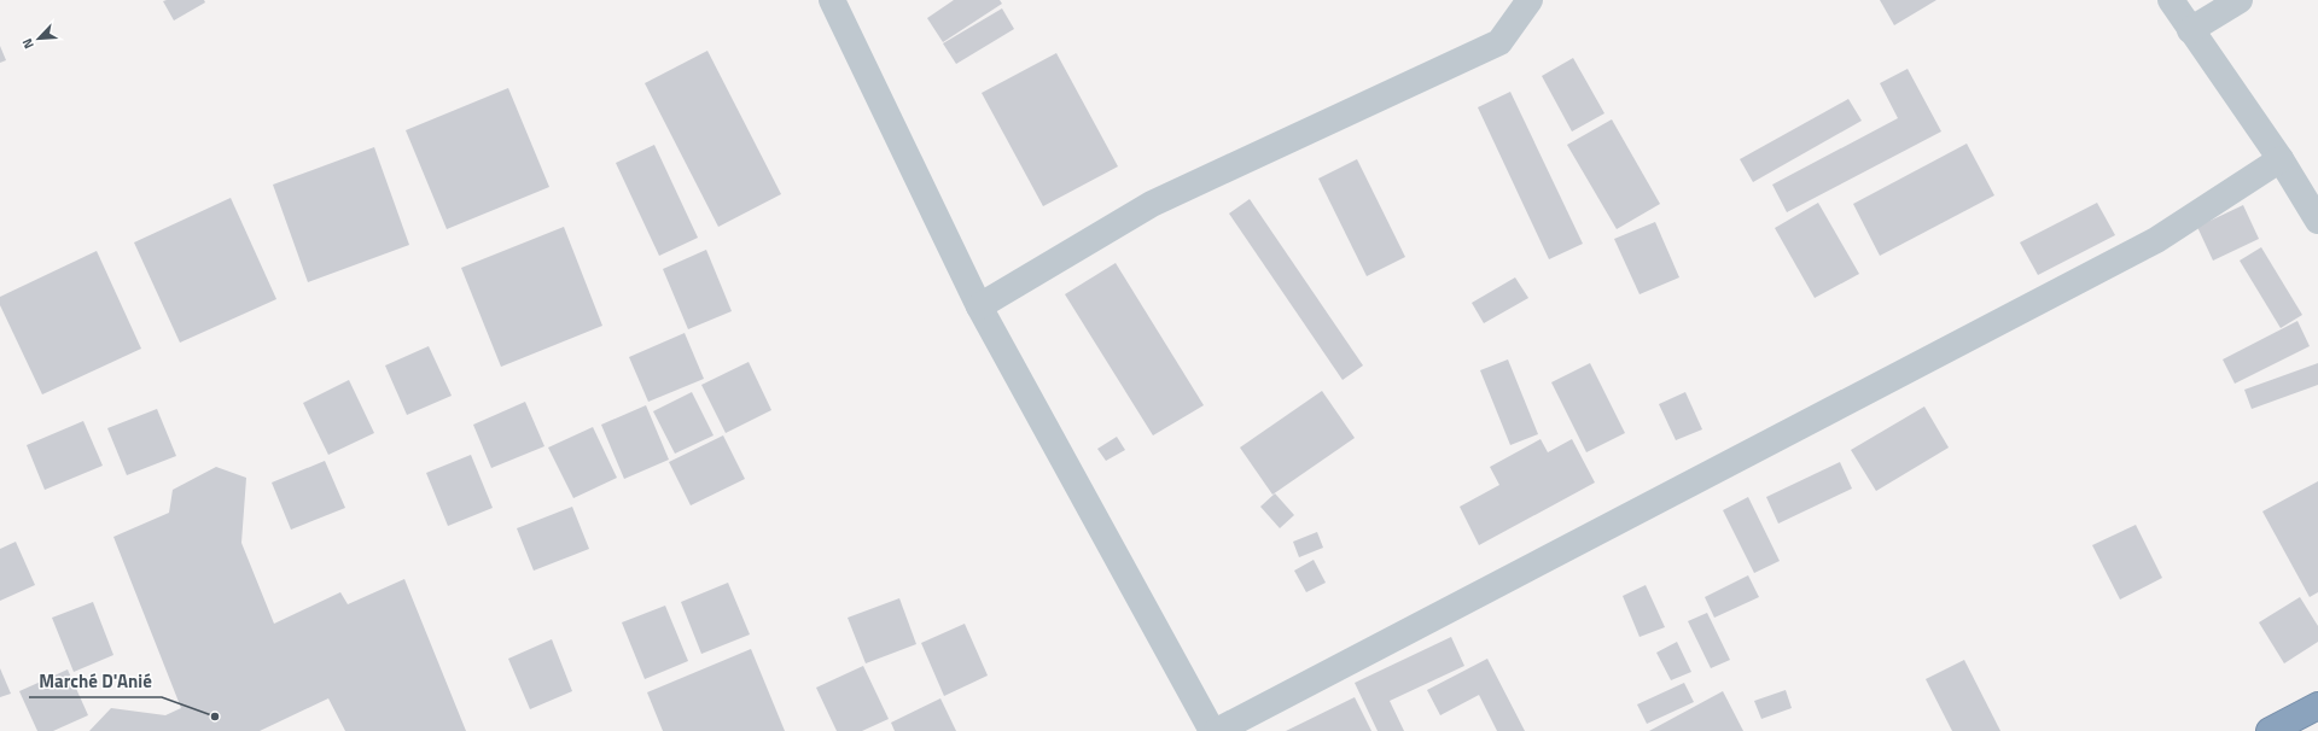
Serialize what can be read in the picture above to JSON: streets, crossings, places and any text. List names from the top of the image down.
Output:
{
  "places": ["Marché D'Anié"],
  "north": "bottom left"
}
